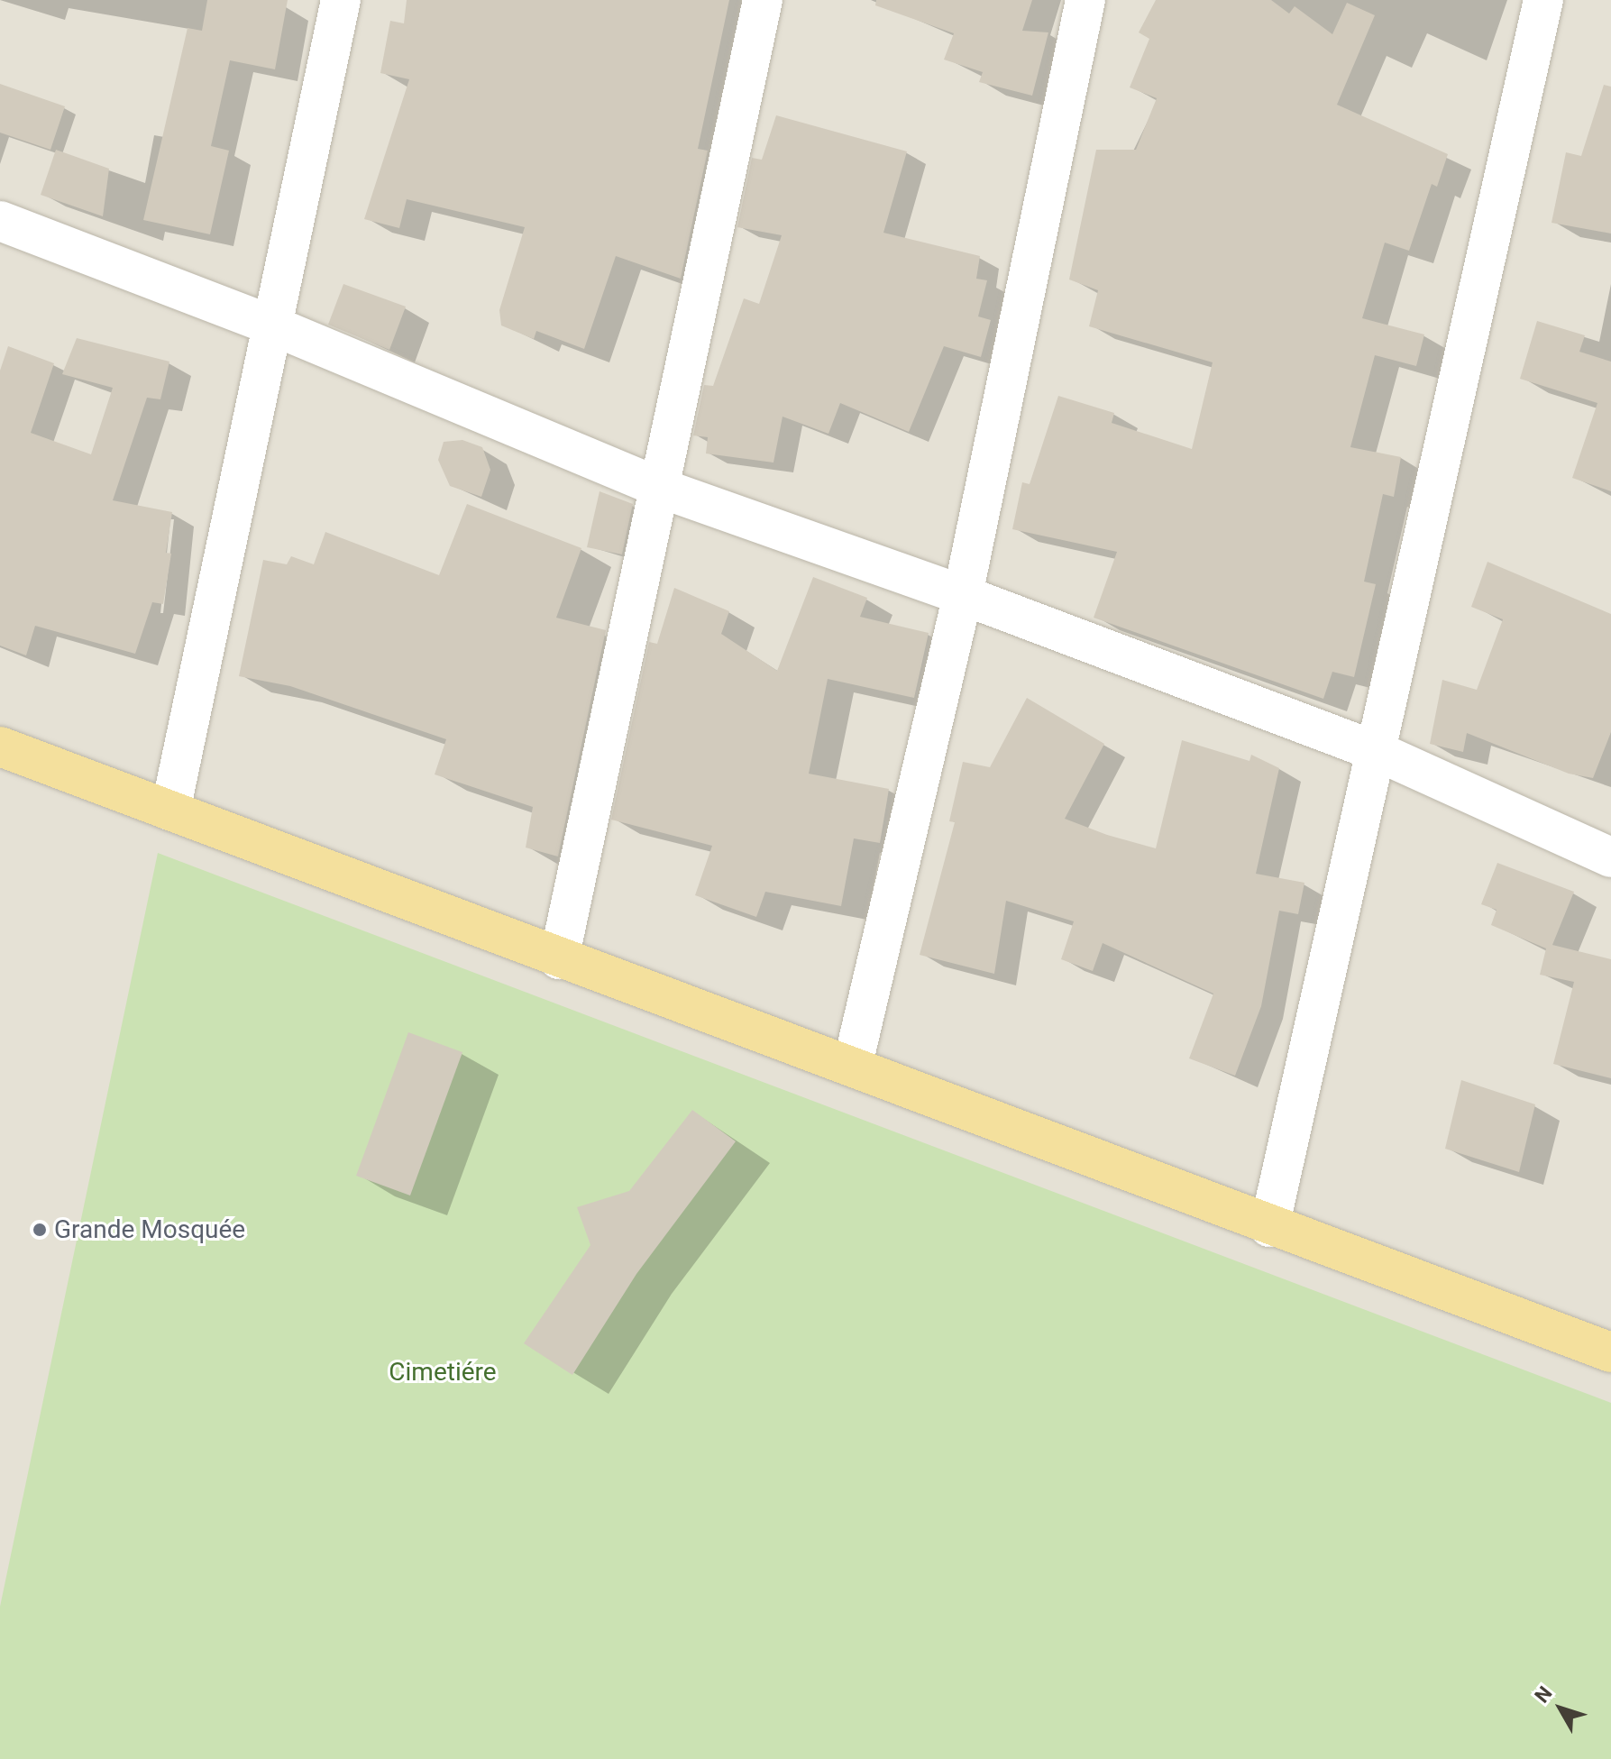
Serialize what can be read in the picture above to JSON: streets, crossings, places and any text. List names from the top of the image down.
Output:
{
  "parks": ["Cimetiére"],
  "places": ["Grande Mosquée"],
  "north": "top left"
}
